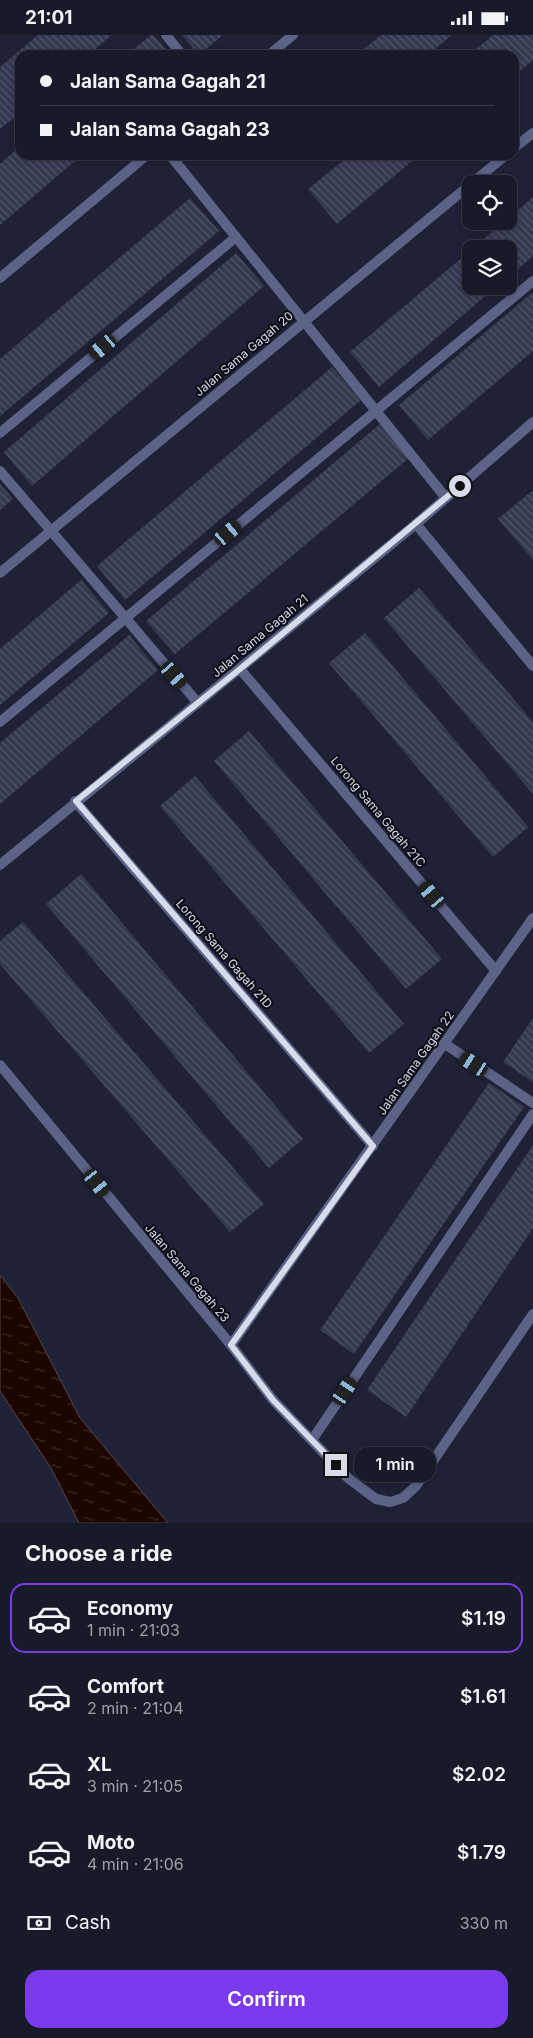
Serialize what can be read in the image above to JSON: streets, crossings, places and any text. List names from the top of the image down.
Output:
{
  "streets": {
    "street": [
      "Jalan Sama Gagah 20",
      "Jalan Sama Gagah 21",
      "Lorong Sama Gagah 21C",
      "Lorong Sama Gagah 21D",
      "Jalan Sama Gagah 22",
      "Jalan Sama Gagah 23"
    ]
  },
  "crossings": [
    ["Jalan Sama Gagah 21", "Lorong Sama Gagah 21C"],
    ["Jalan Sama Gagah 21", "Lorong Sama Gagah 21D"],
    ["Lorong Sama Gagah 21C", "Jalan Sama Gagah 22"],
    ["Lorong Sama Gagah 21D", "Jalan Sama Gagah 22"],
    ["Jalan Sama Gagah 22", "Jalan Sama Gagah 23"]
  ],
  "page": {
    "status": "21:01",
    "banner": ["Jalan Sama Gagah 21", "Jalan Sama Gagah 23"],
    "bubble": "1 min",
    "heading": "Choose a ride",
    "list": [
      {
        "name": "Economy",
        "note": "1 min · 21:03",
        "value": "$1.19"
      },
      {
        "name": "Comfort",
        "note": "2 min · 21:04",
        "value": "$1.61"
      },
      {
        "name": "XL",
        "note": "3 min · 21:05",
        "value": "$2.02"
      },
      {
        "name": "Moto",
        "note": "4 min · 21:06",
        "value": "$1.79"
      }
    ],
    "pay": ["Cash", "330 m"],
    "buttons": "Confirm"
  }
}
